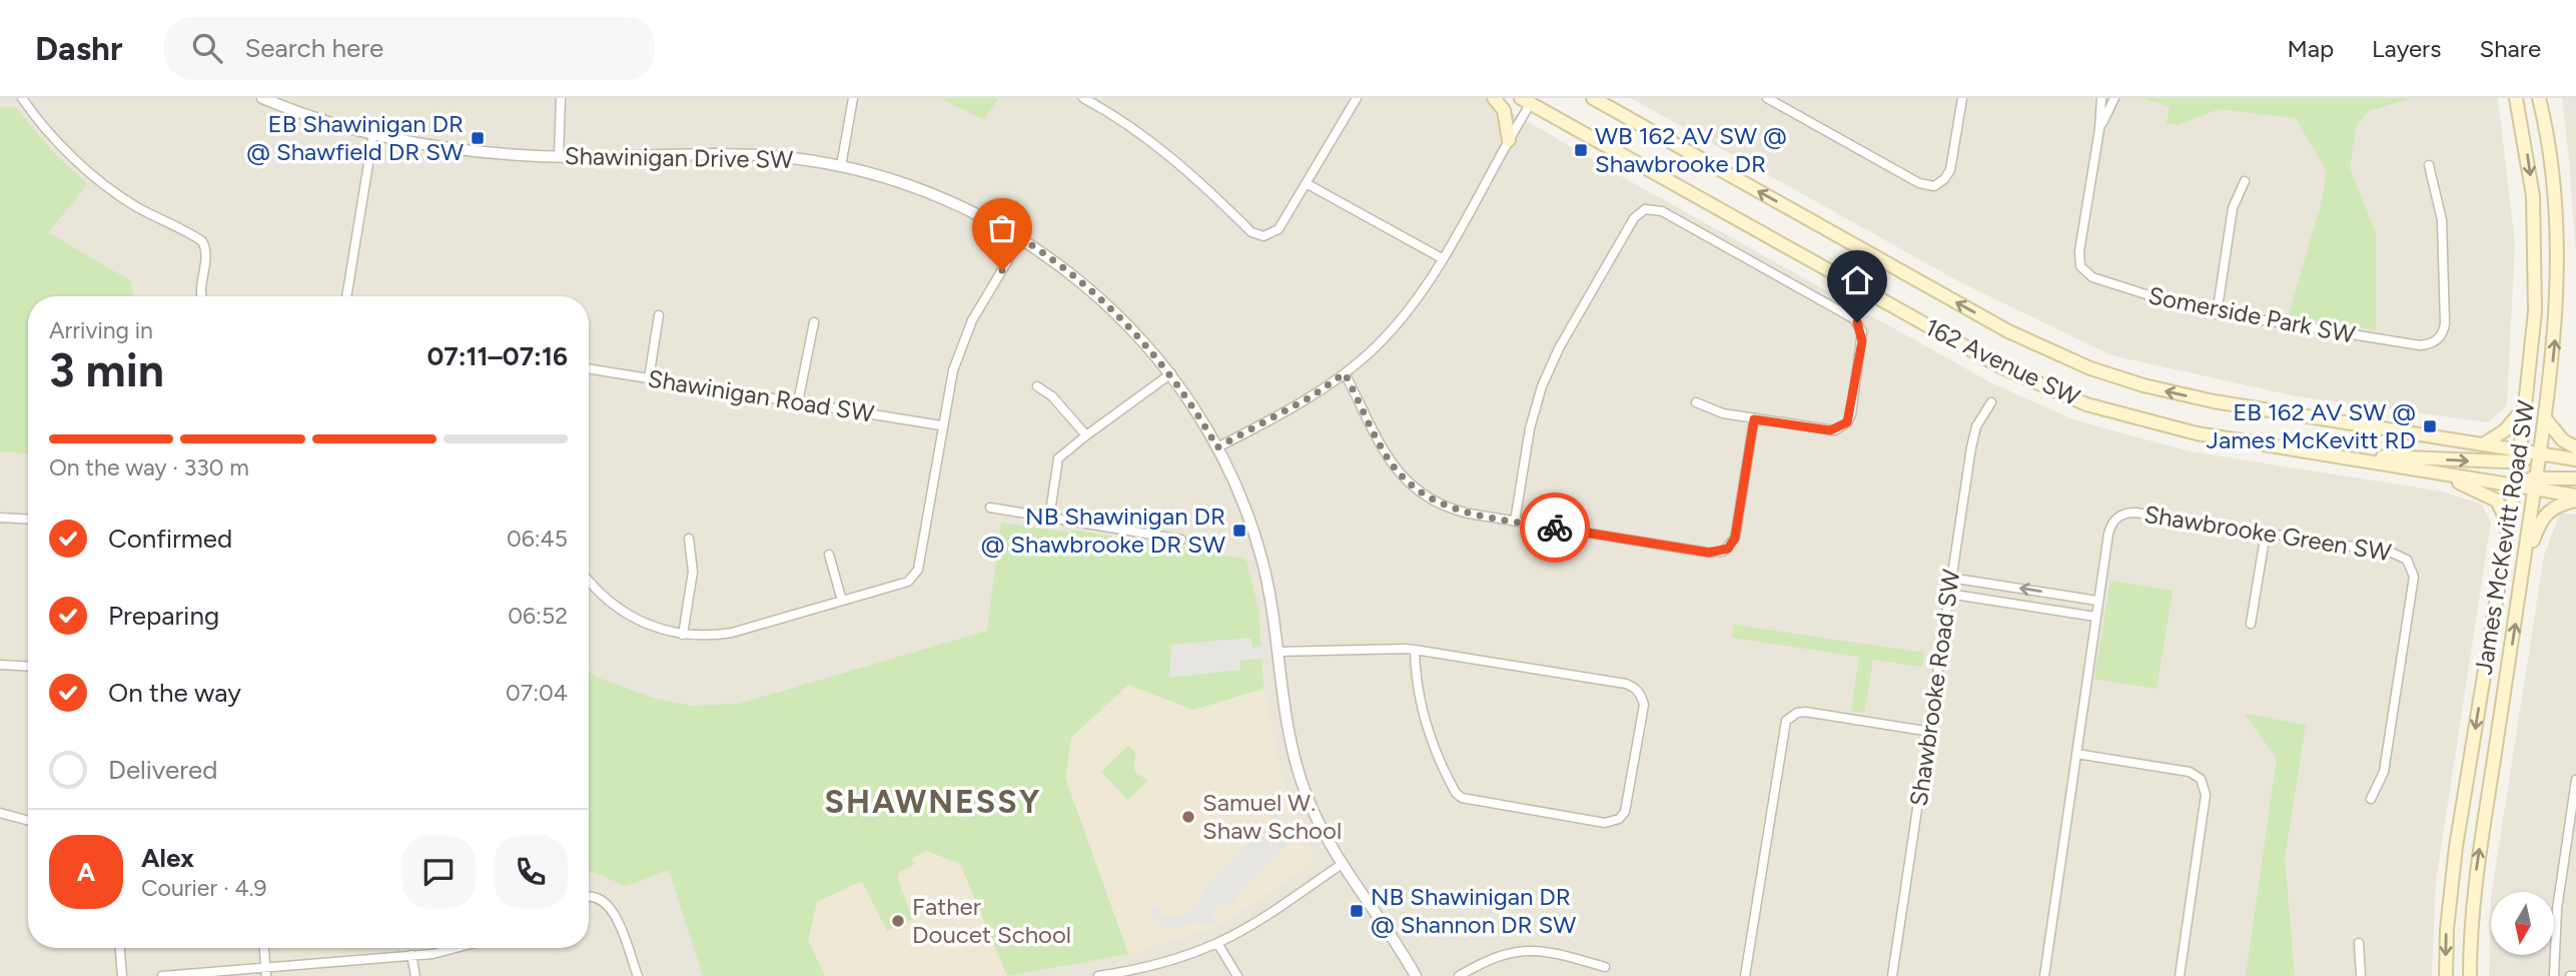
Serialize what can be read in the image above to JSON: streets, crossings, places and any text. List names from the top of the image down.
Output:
{
  "streets": {
    "main road": ["162 Avenue SW", "James McKevitt Road SW"],
    "street": [
      "Shawinigan Drive SW",
      "Somerside Park SW",
      "Shawinigan Road SW",
      "Shawbrooke Green SW",
      "Shawbrooke Road SW"
    ]
  },
  "crossings": [
    ["162 Avenue SW", "James McKevitt Road SW"]
  ],
  "districts": ["SHAWNESSY"],
  "places": {
    "transit": [
      "EB Shawinigan DR @ Shawfield DR SW",
      "WB 162 AV SW @ Shawbrooke DR",
      "EB 162 AV SW @ James McKevitt RD",
      "NB Shawinigan DR @ Shawbrooke DR SW",
      "NB Shawinigan DR @ Shannon DR SW"
    ],
    "other": ["Samuel W. Shaw School", "Father Doucet School"]
  },
  "north": "bottom",
  "page": {
    "header": "Dashr",
    "search": "Search here",
    "nav": ["Map", "Layers", "Share"],
    "heading": ["3 min", "Arriving in", "07:11–07:16"],
    "panel": ["Alex", "Courier · 4.9"],
    "bar": "On the way · 330 m",
    "list": [
      ["Confirmed", "06:45"],
      ["Preparing", "06:52"],
      ["On the way", "07:04"],
      "Delivered"
    ],
    "round": "A"
  }
}
